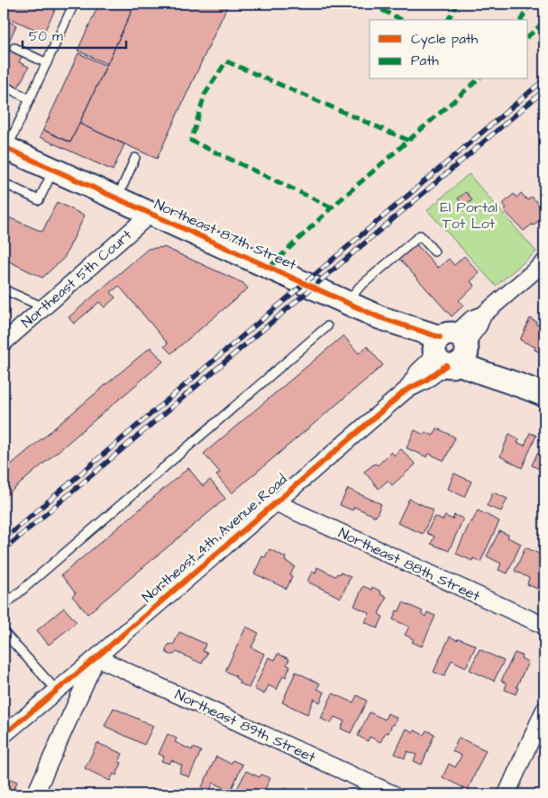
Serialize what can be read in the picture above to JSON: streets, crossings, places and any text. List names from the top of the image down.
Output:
{
  "streets": {
    "street": [
      "Northeast 87th Street",
      "Northeast 5th Court",
      "Northeast 4th Avenue Road",
      "Northeast 88th Street",
      "Northeast 89th Street"
    ]
  },
  "crossings": [
    ["Northeast 87th Street", "Northeast 5th Court"],
    ["Northeast 87th Street", "Northeast 4th Avenue Road"],
    ["Northeast 4th Avenue Road", "Northeast 88th Street"],
    ["Northeast 4th Avenue Road", "Northeast 89th Street"]
  ],
  "parks": ["El Portal Tot Lot"],
  "legend": ["Cycle path", "Path"],
  "scale_bar": "50 m"
}
